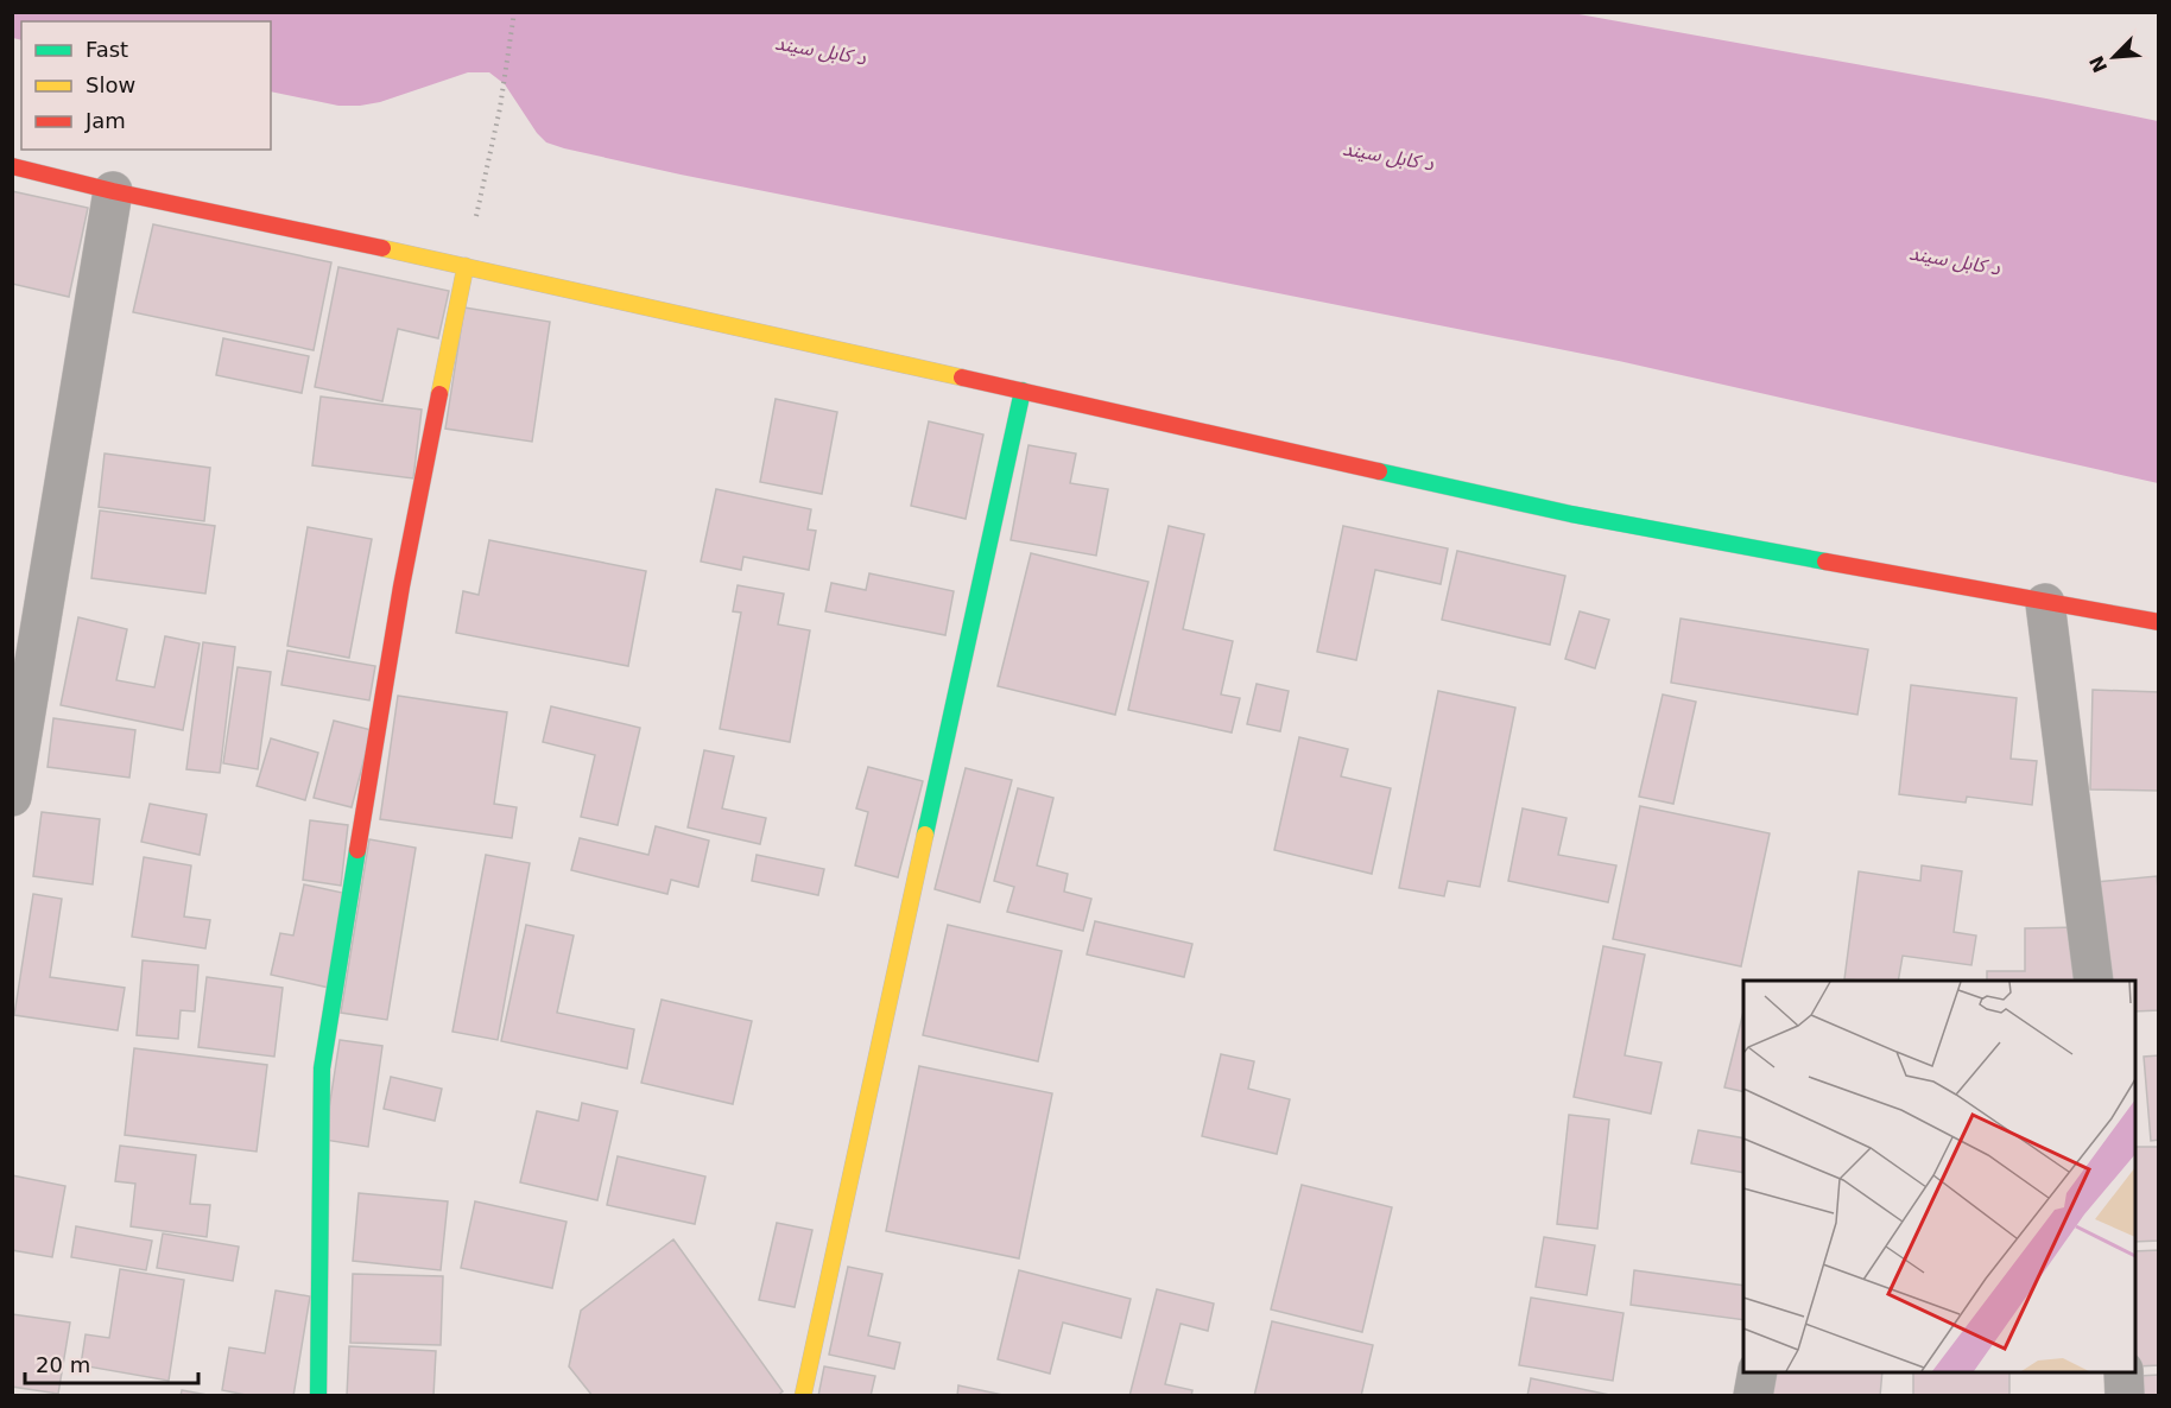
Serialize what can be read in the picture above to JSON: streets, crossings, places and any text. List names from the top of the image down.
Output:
{
  "water": ["د کابل سيند"],
  "legend": ["Fast", "Slow", "Jam"],
  "scale_bar": "20 m",
  "north": "bottom left"
}
